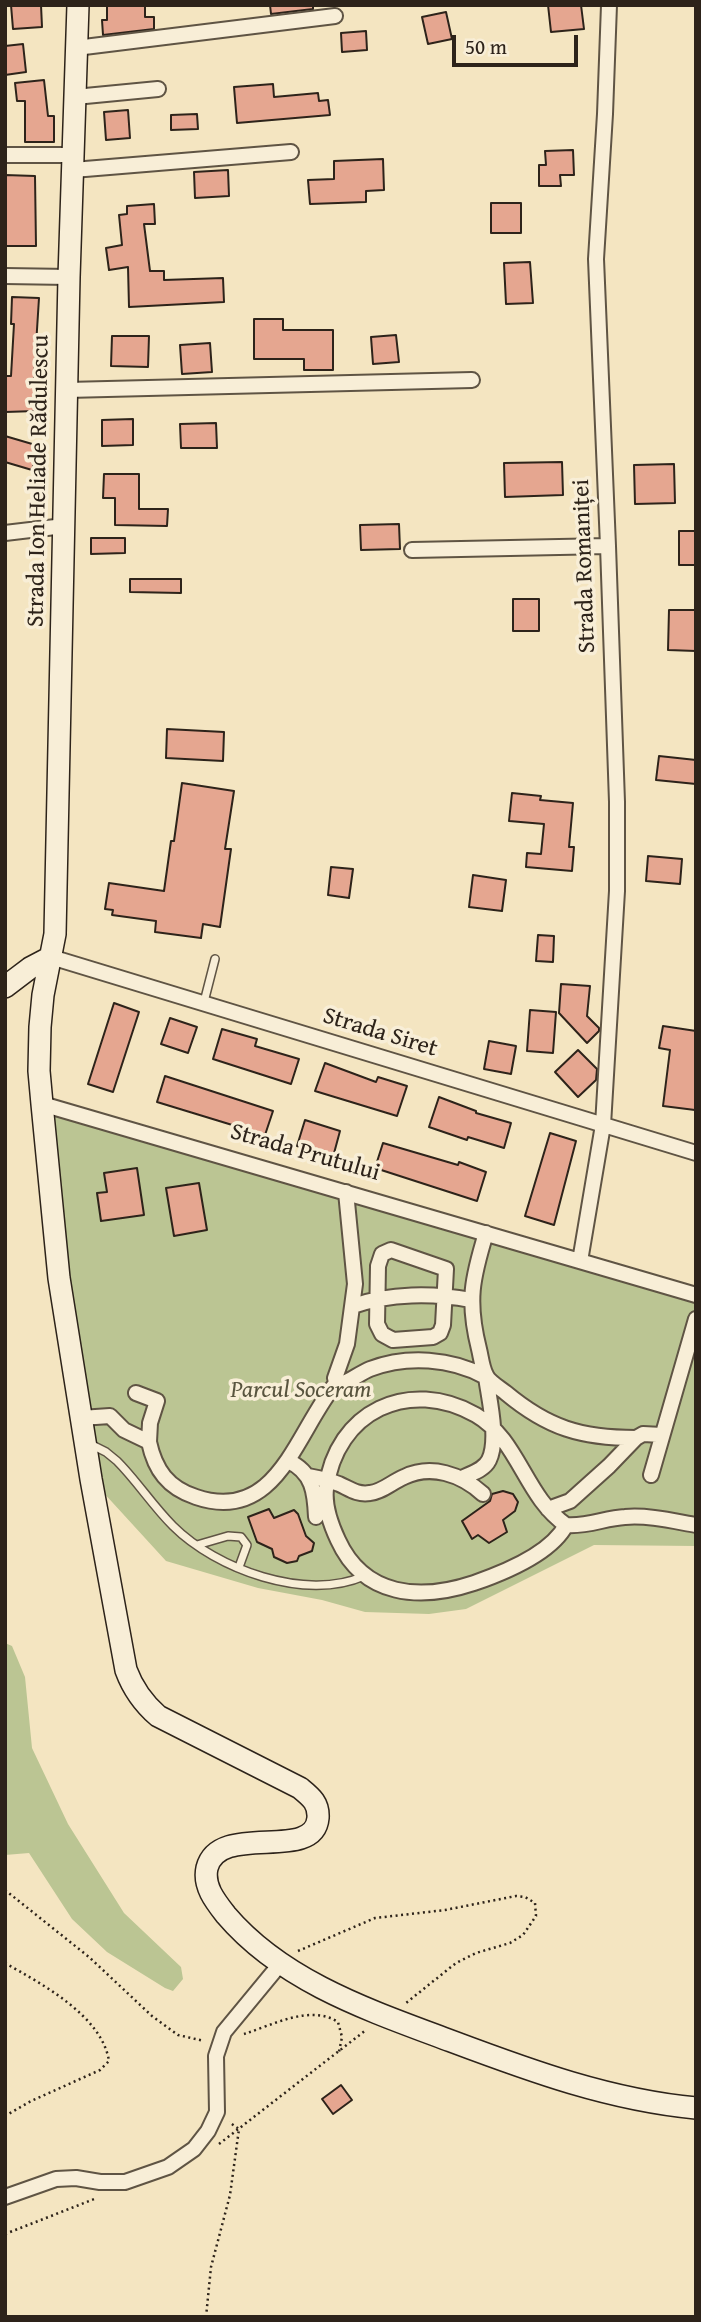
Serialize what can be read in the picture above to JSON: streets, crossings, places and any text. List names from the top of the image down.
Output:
{
  "streets": {
    "street": [
      "Strada Ion Heliade Rădulescu",
      "Strada Romaniței",
      "Strada Siret",
      "Strada Prutului"
    ]
  },
  "crossings": [
    ["Strada Ion Heliade Rădulescu", "Strada Siret"],
    ["Strada Romaniței", "Strada Siret"],
    ["Strada Romaniței", "Strada Prutului"]
  ],
  "parks": ["Parcul Soceram"],
  "scale_bar": "50 m"
}
